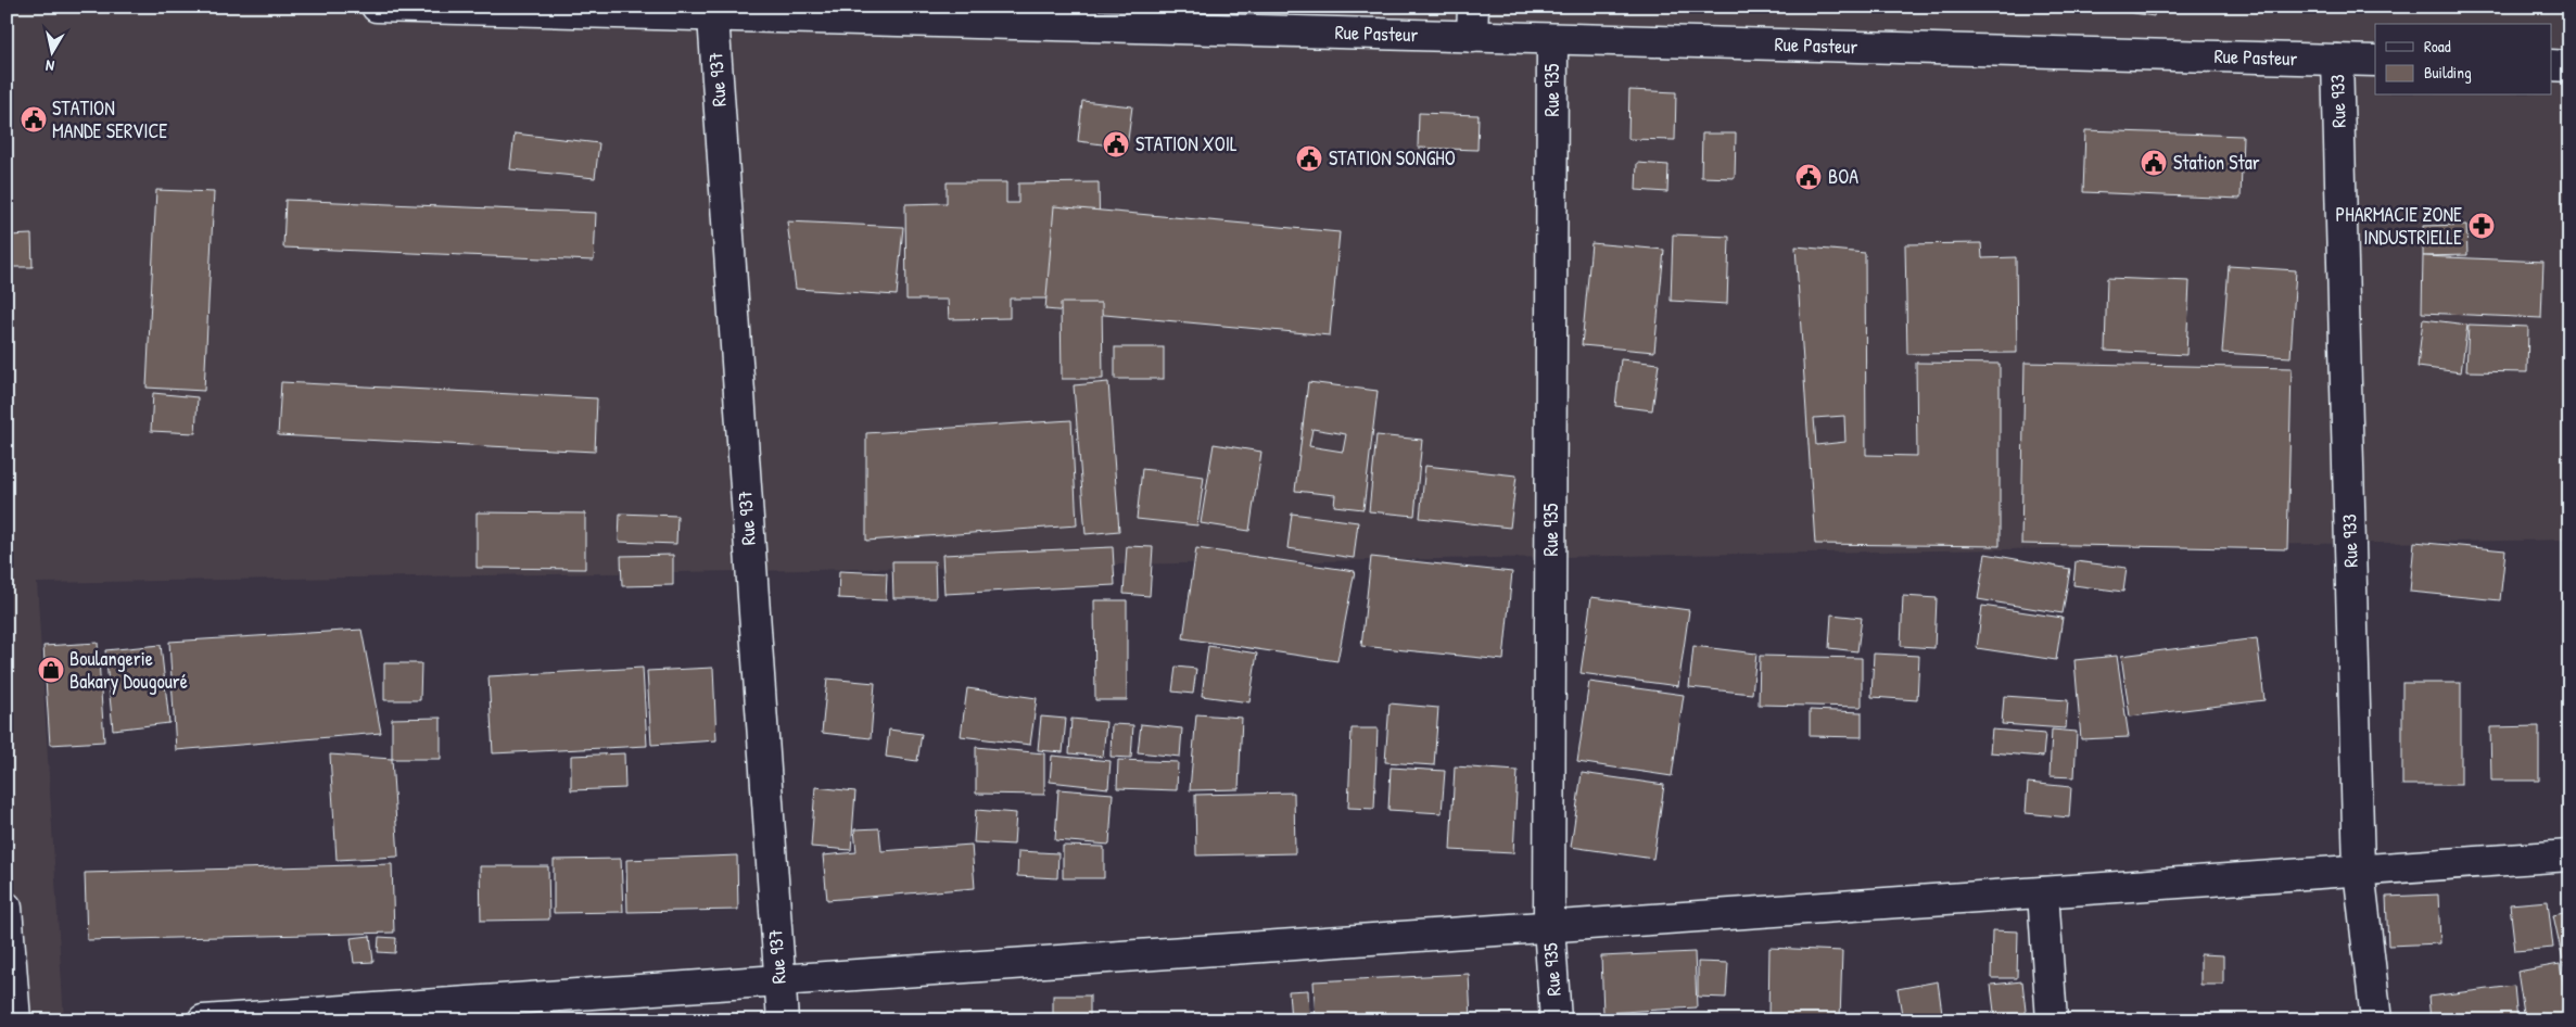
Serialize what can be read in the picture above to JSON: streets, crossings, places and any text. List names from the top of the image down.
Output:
{
  "streets": {
    "street": [
      "Rue Pasteur",
      "Rue 937",
      "Rue 935",
      "Rue 933"
    ]
  },
  "crossings": [
    ["Rue Pasteur", "Rue 937"],
    ["Rue Pasteur", "Rue 935"],
    ["Rue Pasteur", "Rue 933"]
  ],
  "places": {
    "public building": [
      "STATION MANDE SERVICE",
      "STATION XOIL",
      "STATION SONGHO",
      "Station Star",
      "BOA"
    ],
    "pharmacy": ["PHARMACIE ZONE INDUSTRIELLE"],
    "shop": ["Boulangerie Bakary Dougouré"]
  },
  "legend": ["Road", "Building"],
  "north": "bottom"
}
